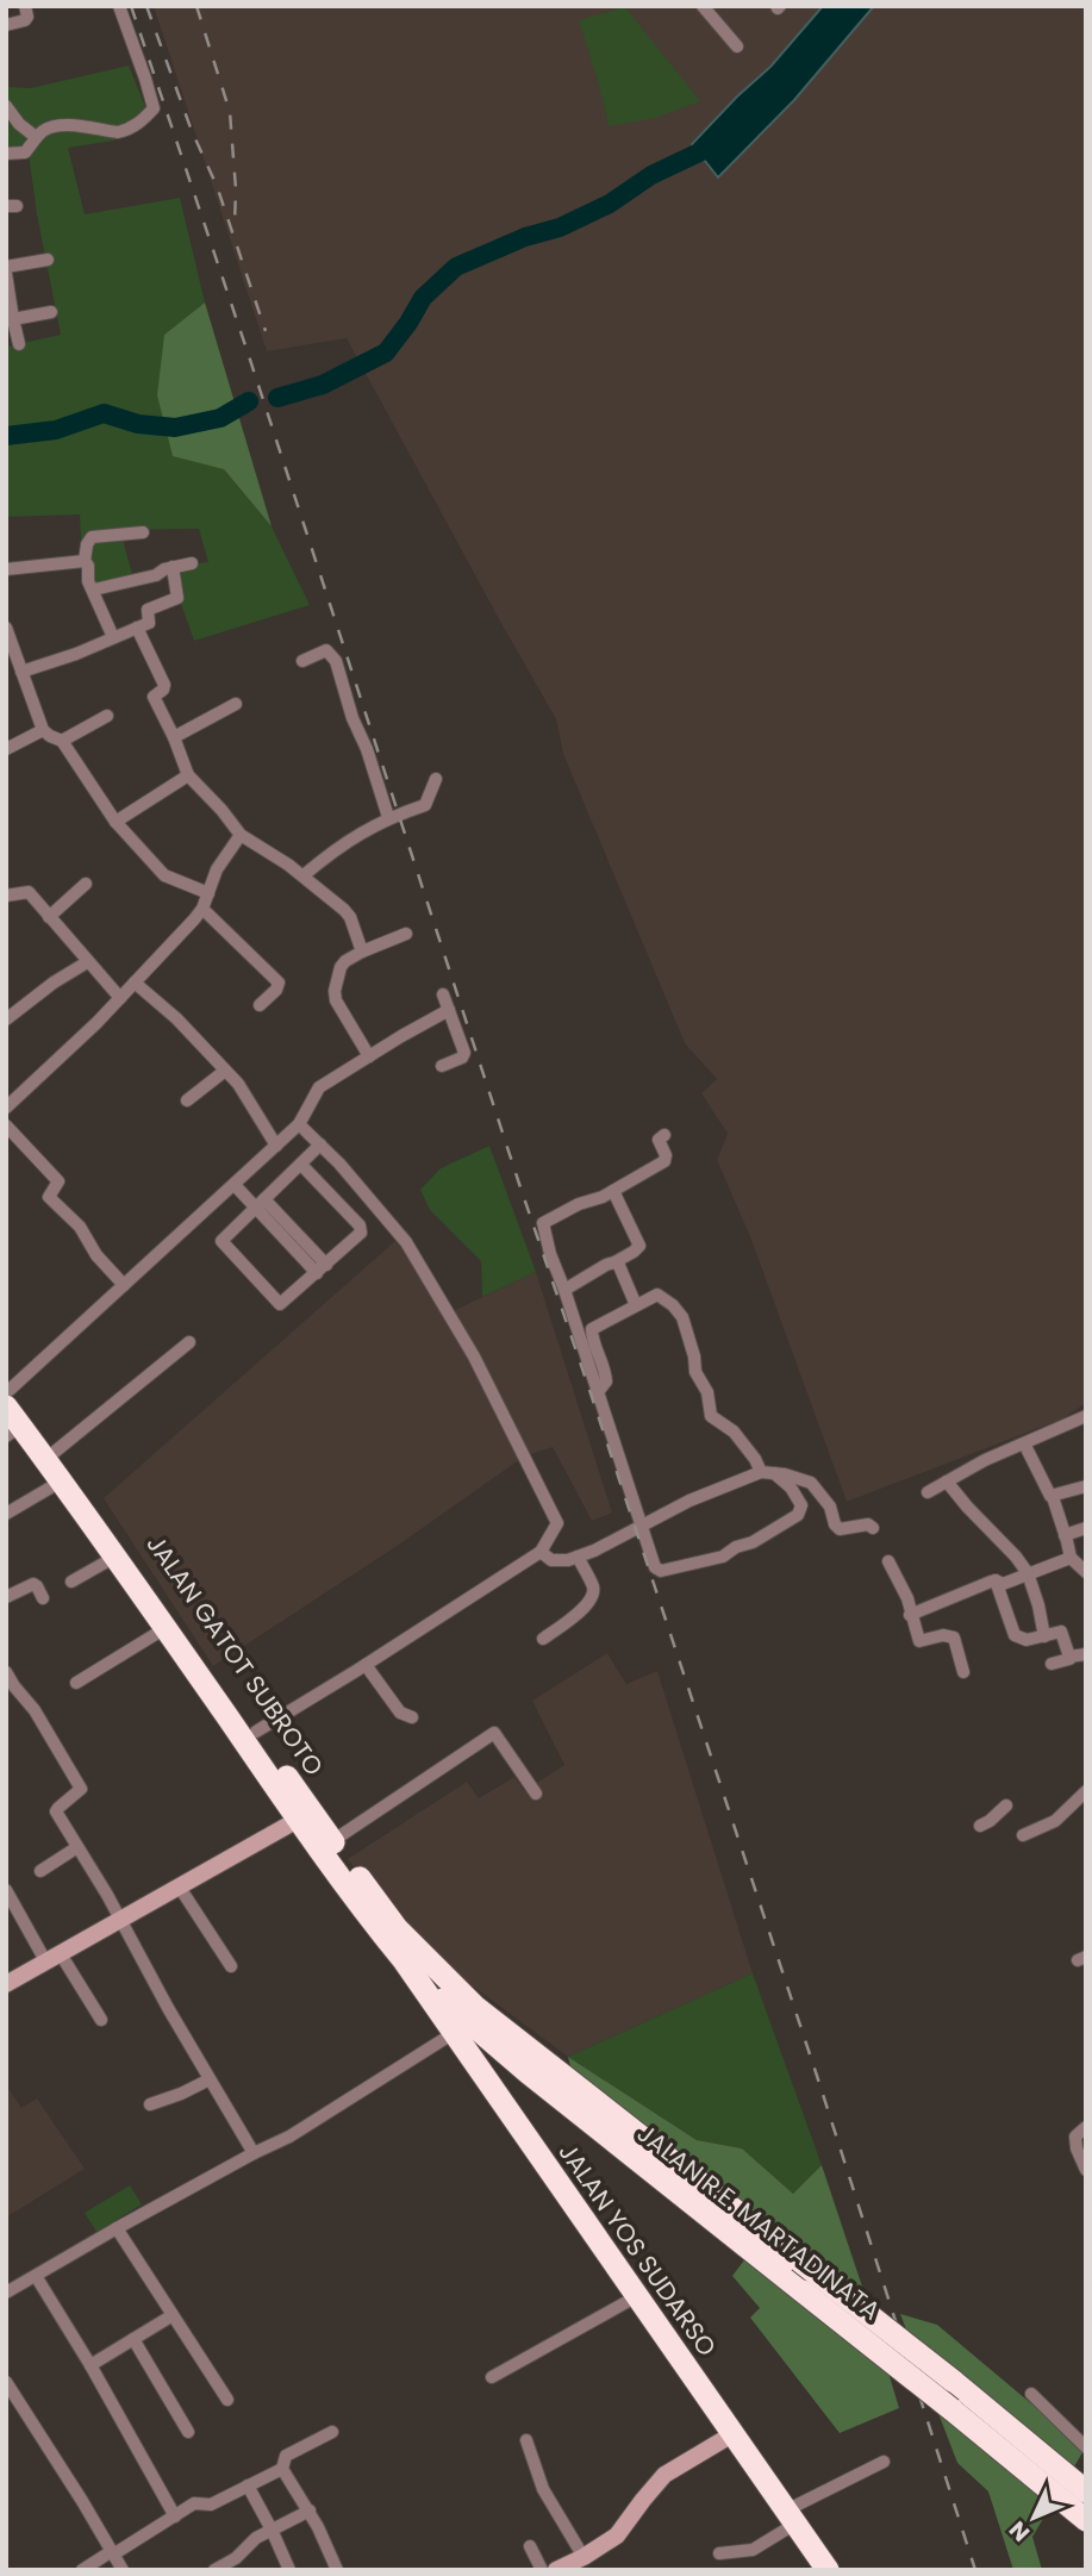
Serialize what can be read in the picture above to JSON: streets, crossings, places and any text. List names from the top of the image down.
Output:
{
  "streets": {
    "highway": ["JALAN GATOT SUBROTO", "JALAN R.E. MARTADINATA", "JALAN YOS SUDARSO"]
  },
  "crossings": [
    ["JALAN GATOT SUBROTO", "JALAN R.E. MARTADINATA"],
    ["JALAN GATOT SUBROTO", "JALAN YOS SUDARSO"],
    ["JALAN R.E. MARTADINATA", "JALAN YOS SUDARSO"]
  ],
  "north": "bottom left"
}
